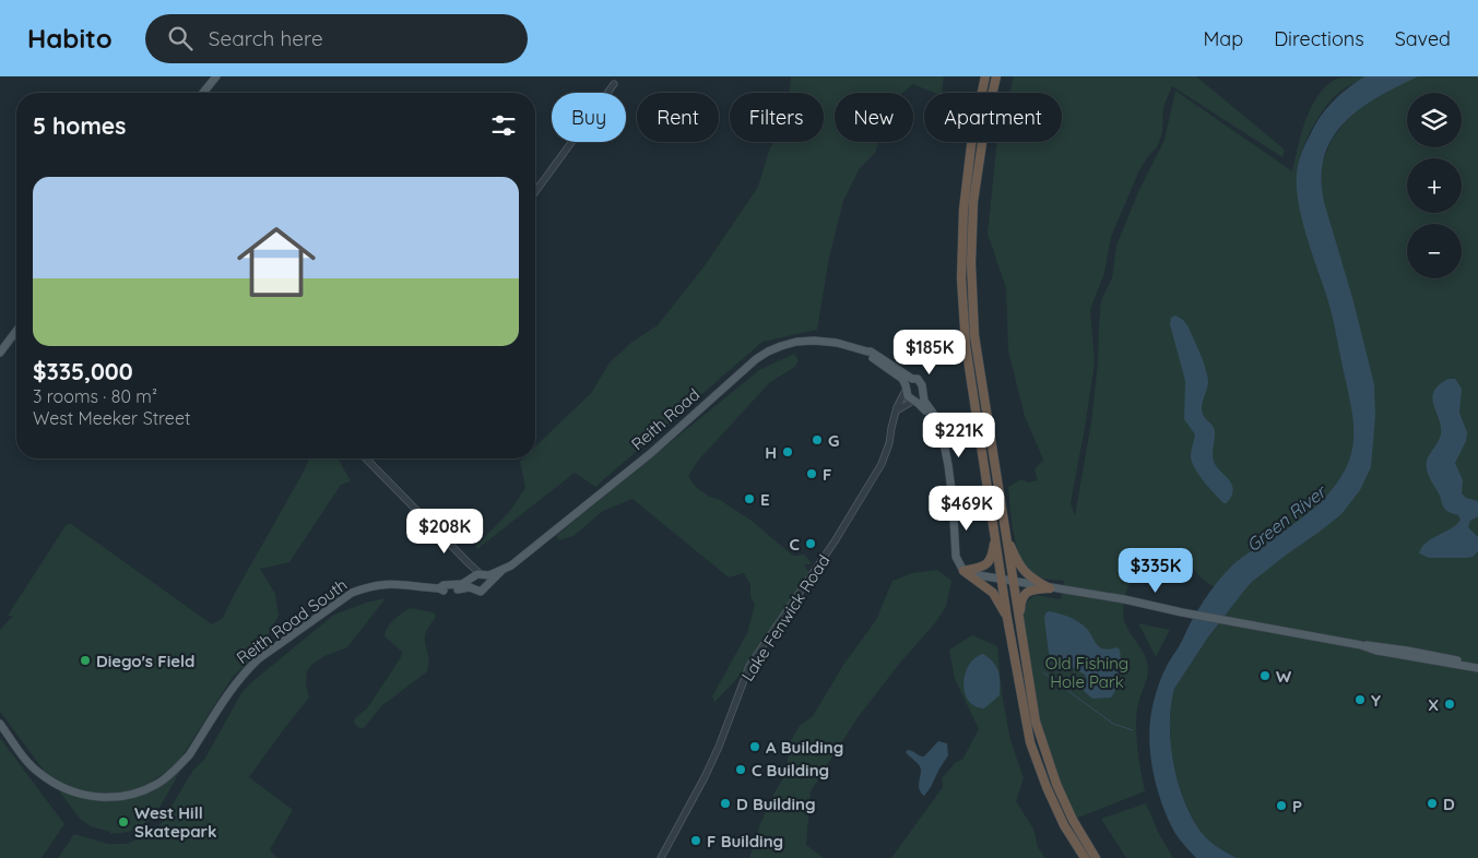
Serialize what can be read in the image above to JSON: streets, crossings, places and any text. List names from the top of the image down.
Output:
{
  "streets": {
    "main road": ["Reith Road", "Reith Road South"],
    "street": ["Lake Fenwick Road"]
  },
  "crossings": [
    ["Reith Road", "Lake Fenwick Road"],
    ["Reith Road", "Reith Road South"]
  ],
  "water": ["Green River"],
  "parks": ["Old Fishing Hole Park"],
  "places": [
    "G",
    "H",
    "F",
    "E",
    "C",
    "Diego's Field",
    "W",
    "Y",
    "X",
    "A Building",
    "C Building",
    "D Building",
    "D",
    "P",
    "West Hill Skatepark",
    "F Building"
  ],
  "page": {
    "header": "Habito",
    "search": "Search here",
    "nav": ["Map", "Directions", "Saved"],
    "map_buttons": ["+", "−"],
    "chip": [
      "Buy",
      "Rent",
      "Filters",
      "New",
      "Apartment"
    ],
    "heading": "5 homes",
    "list": [
      {
        "name": "$335,000",
        "note": "3 rooms · 80 m² · West Meeker Street"
      }
    ],
    "price": [
      "$185K",
      "$221K",
      "$469K",
      "$208K",
      "$335K"
    ]
  }
}
